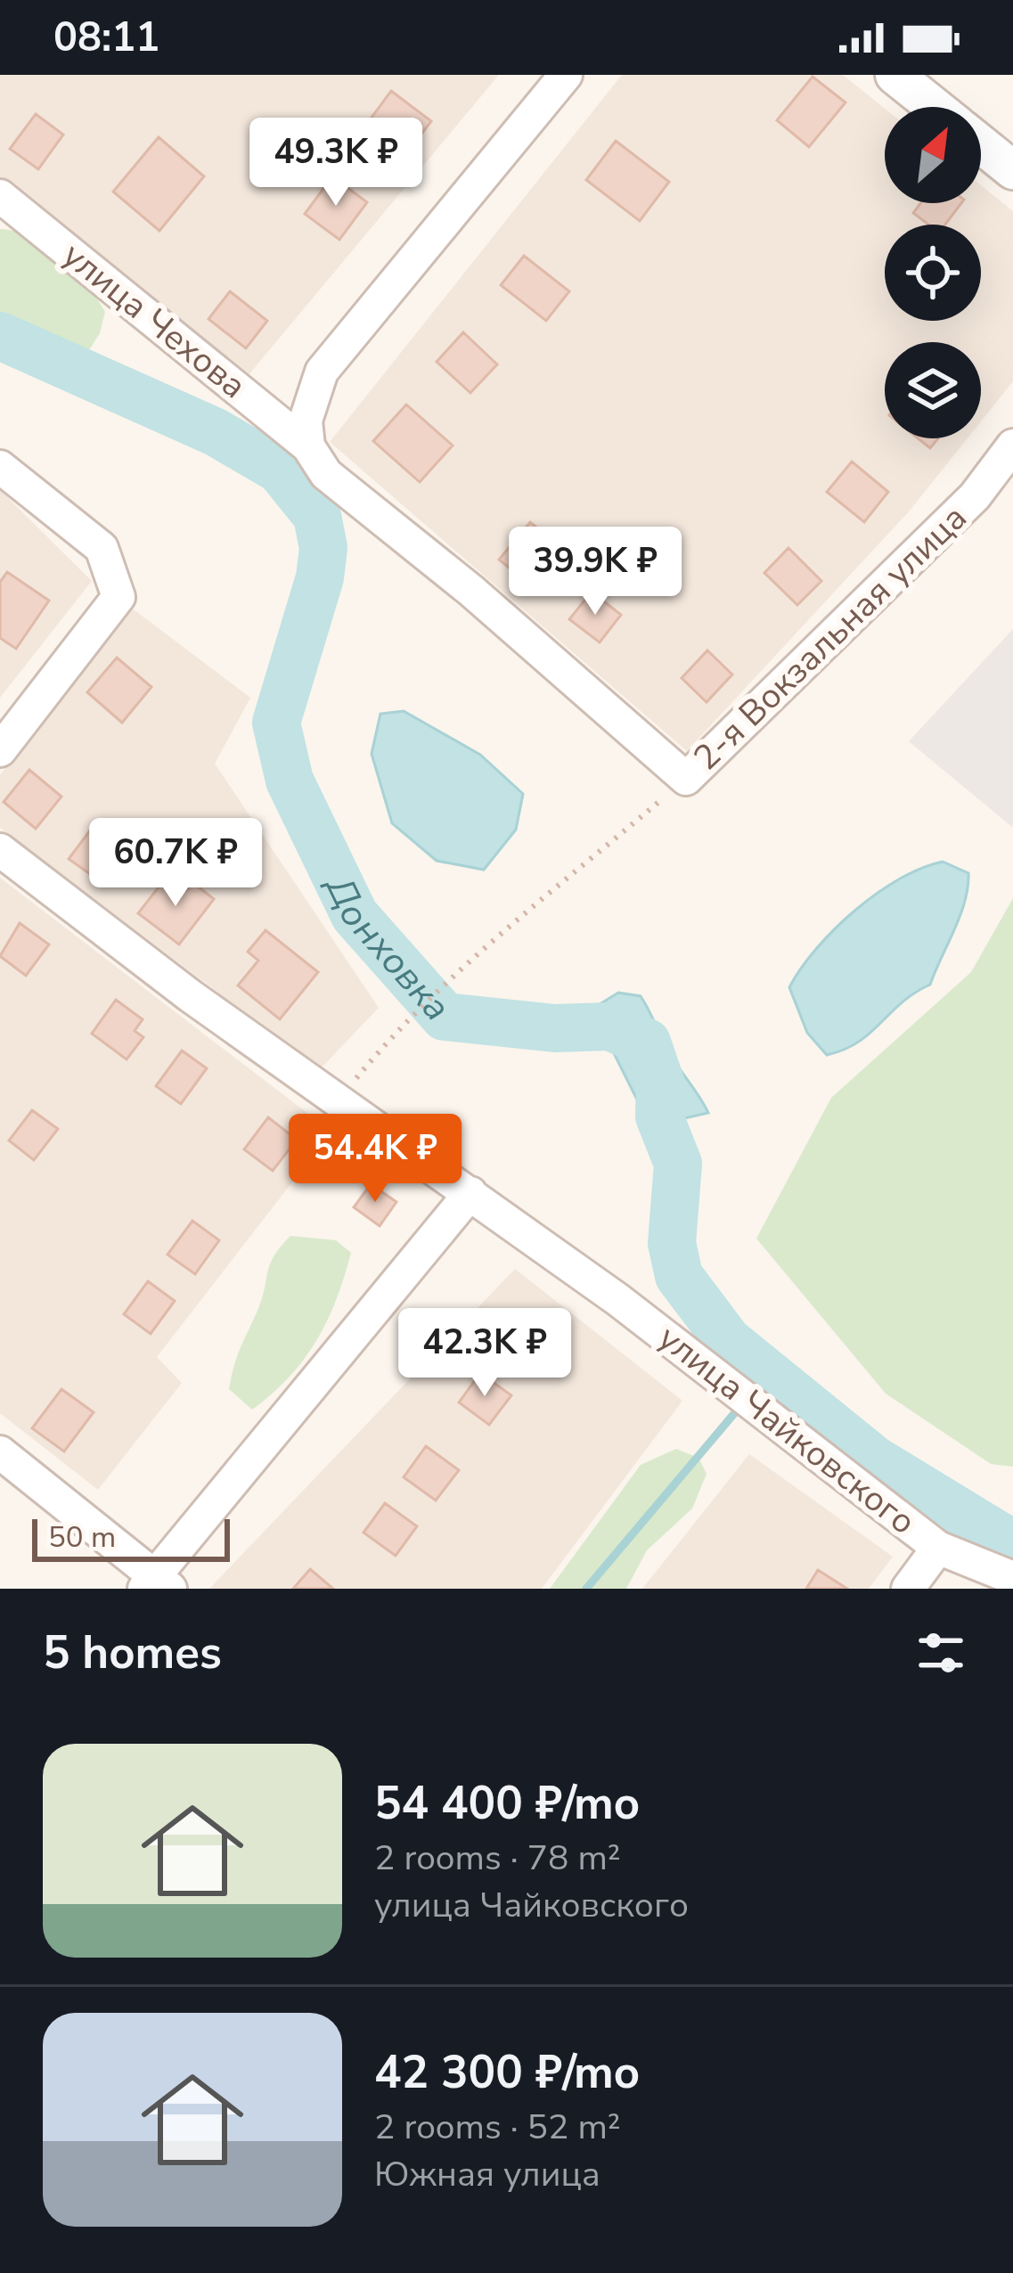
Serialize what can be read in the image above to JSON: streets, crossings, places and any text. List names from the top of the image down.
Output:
{
  "streets": {
    "street": ["улица Чехова", "2-я Вокзальная улица", "улица Чайковского"]
  },
  "crossings": [
    ["улица Чехова", "2-я Вокзальная улица"]
  ],
  "water": ["Донховка"],
  "scale_bar": "50 m",
  "north": "top right",
  "page": {
    "status": "08:11",
    "price": [
      "49.3K ₽",
      "39.9K ₽",
      "60.7K ₽",
      "54.4K ₽",
      "42.3K ₽"
    ],
    "scale": "50 m",
    "heading": "5 homes",
    "list": [
      {
        "name": "54 400 ₽/mo",
        "note": "2 rooms · 78 m² · улица Чайковского"
      },
      {
        "name": "42 300 ₽/mo",
        "note": "2 rooms · 52 m² · Южная улица"
      }
    ]
  }
}
